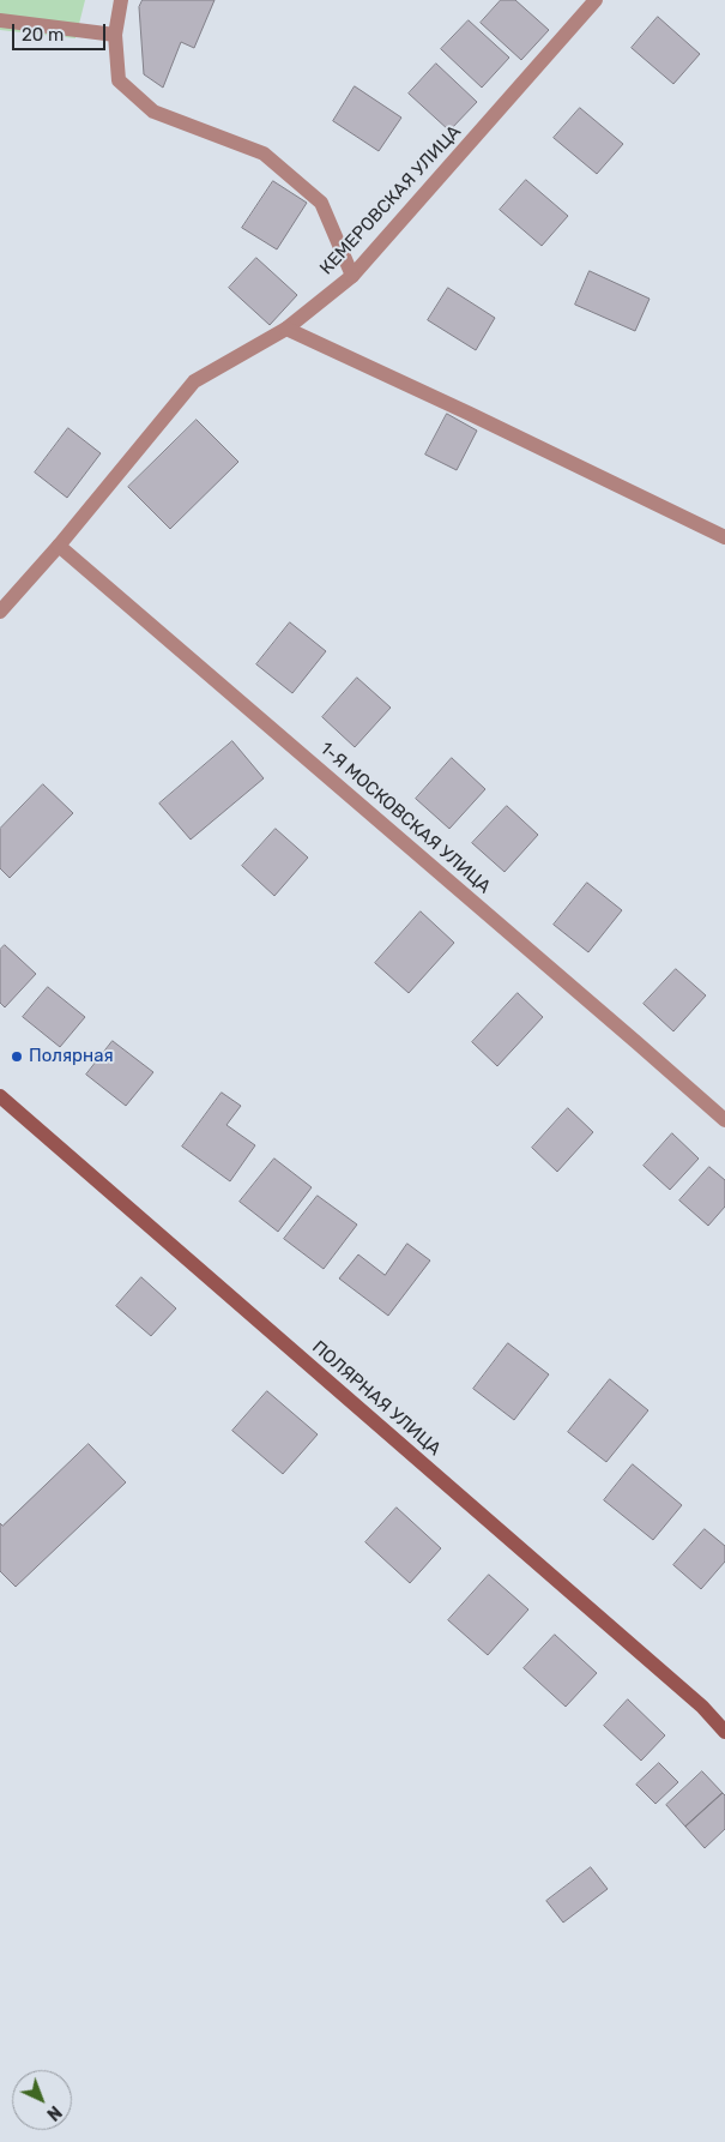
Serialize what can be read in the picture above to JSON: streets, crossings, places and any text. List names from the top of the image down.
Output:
{
  "streets": {
    "main road": ["ПОЛЯРНАЯ УЛИЦА"],
    "street": ["КЕМЕРОВСКАЯ УЛИЦА", "1-Я МОСКОВСКАЯ УЛИЦА"]
  },
  "crossings": [
    ["КЕМЕРОВСКАЯ УЛИЦА", "1-Я МОСКОВСКАЯ УЛИЦА"]
  ],
  "places": ["Полярная"],
  "scale_bar": "20 m",
  "north": "bottom right"
}
